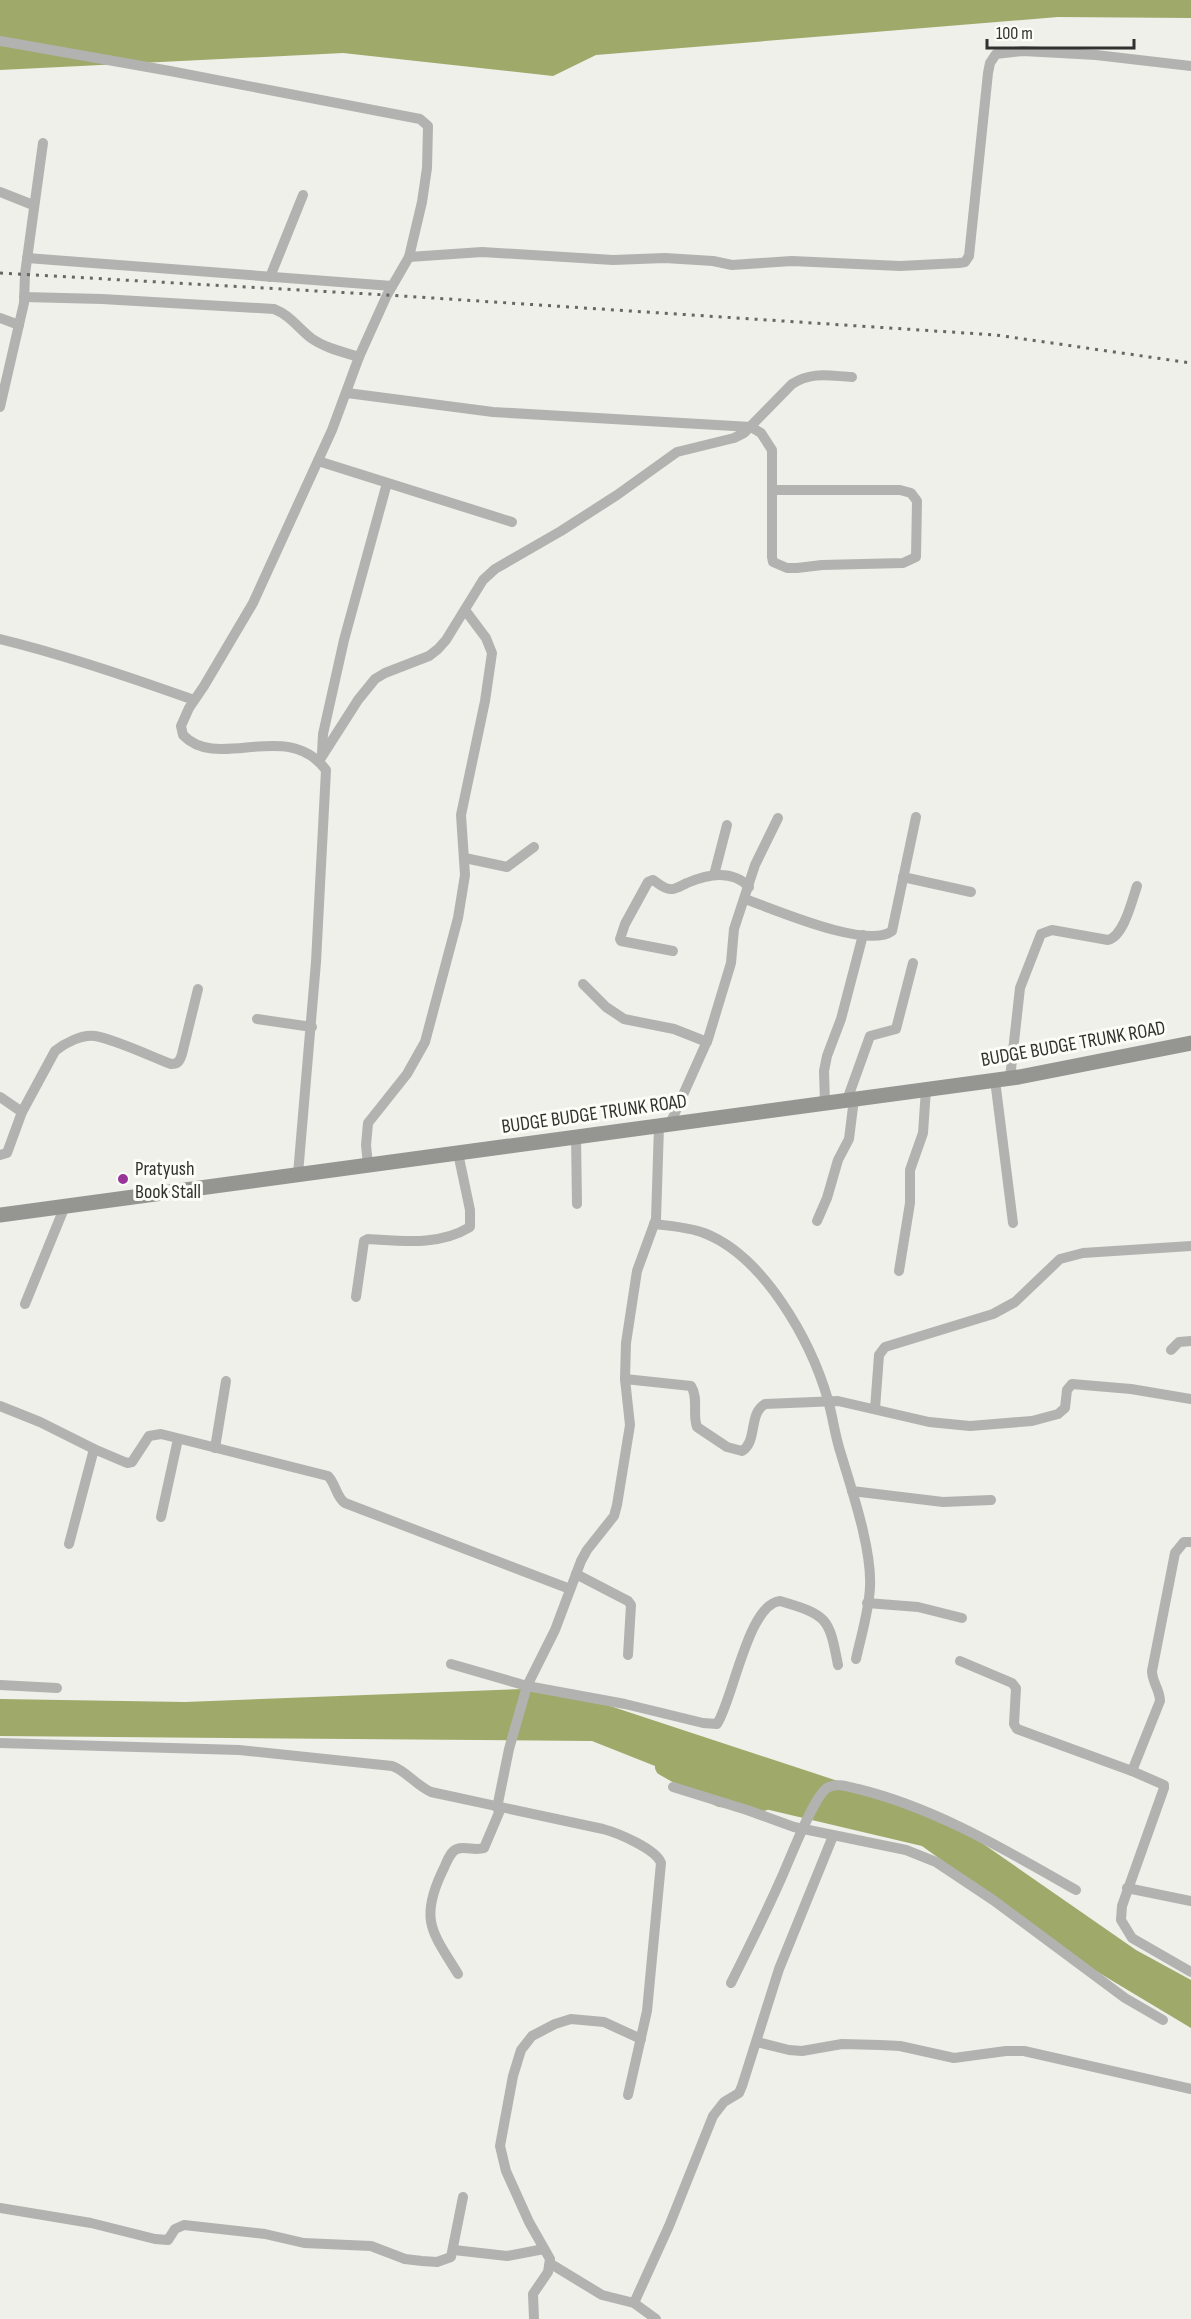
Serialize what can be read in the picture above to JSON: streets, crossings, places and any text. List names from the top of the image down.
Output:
{
  "streets": {
    "main road": ["BUDGE BUDGE TRUNK ROAD"]
  },
  "places": ["Pratyush Book Stall"],
  "scale_bar": "100 m"
}
